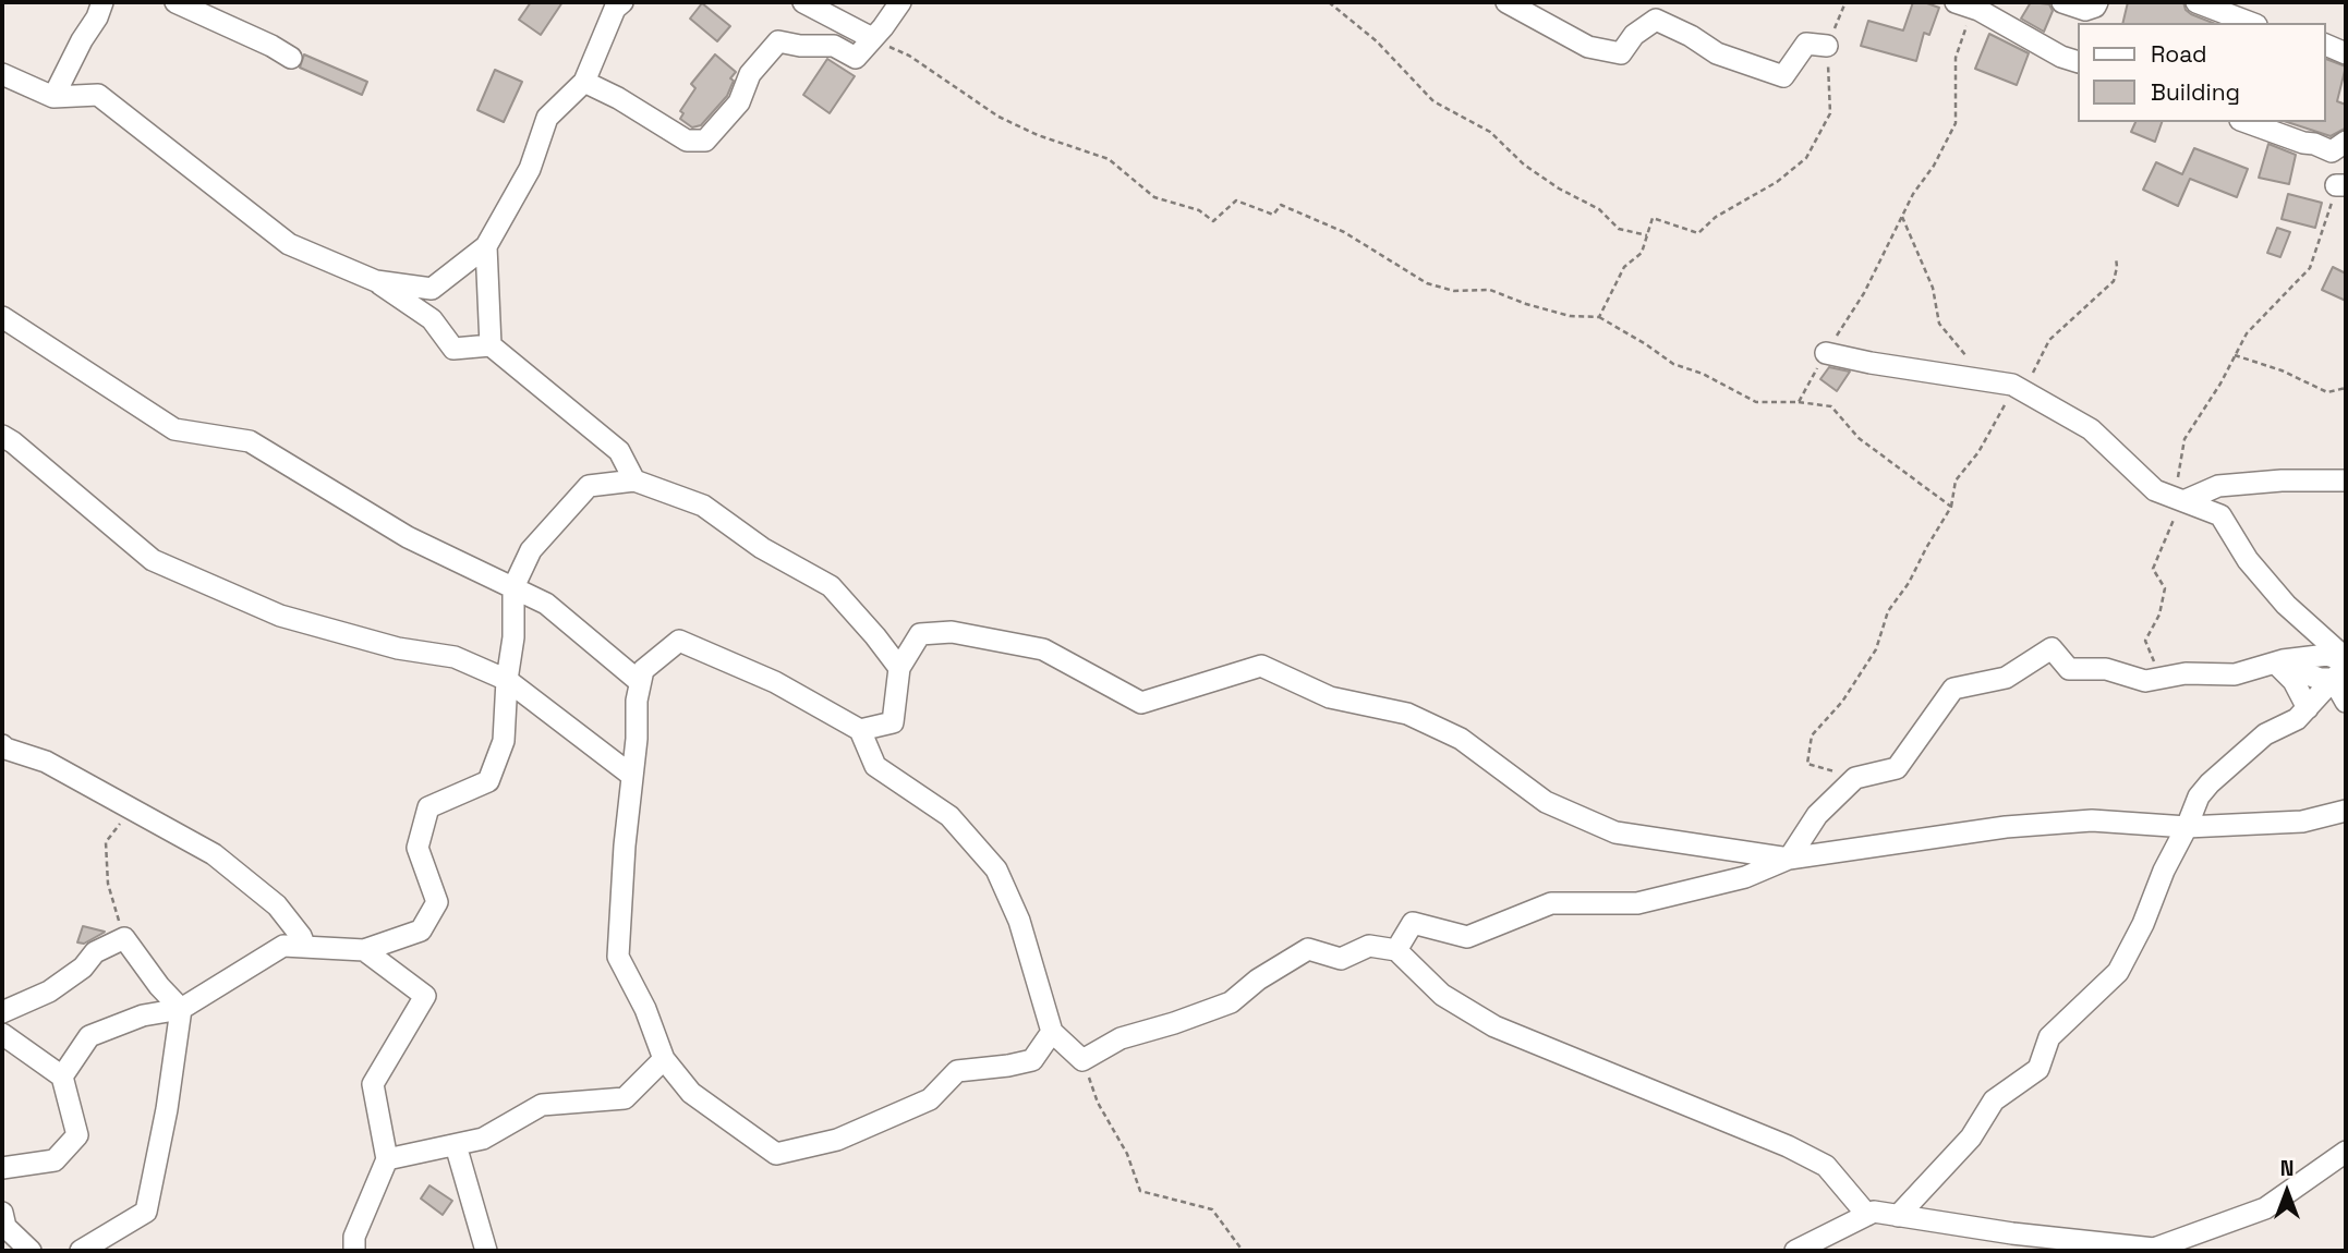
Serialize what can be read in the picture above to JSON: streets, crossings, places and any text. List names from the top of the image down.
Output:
{
  "legend": ["Road", "Building"],
  "north": "top"
}
